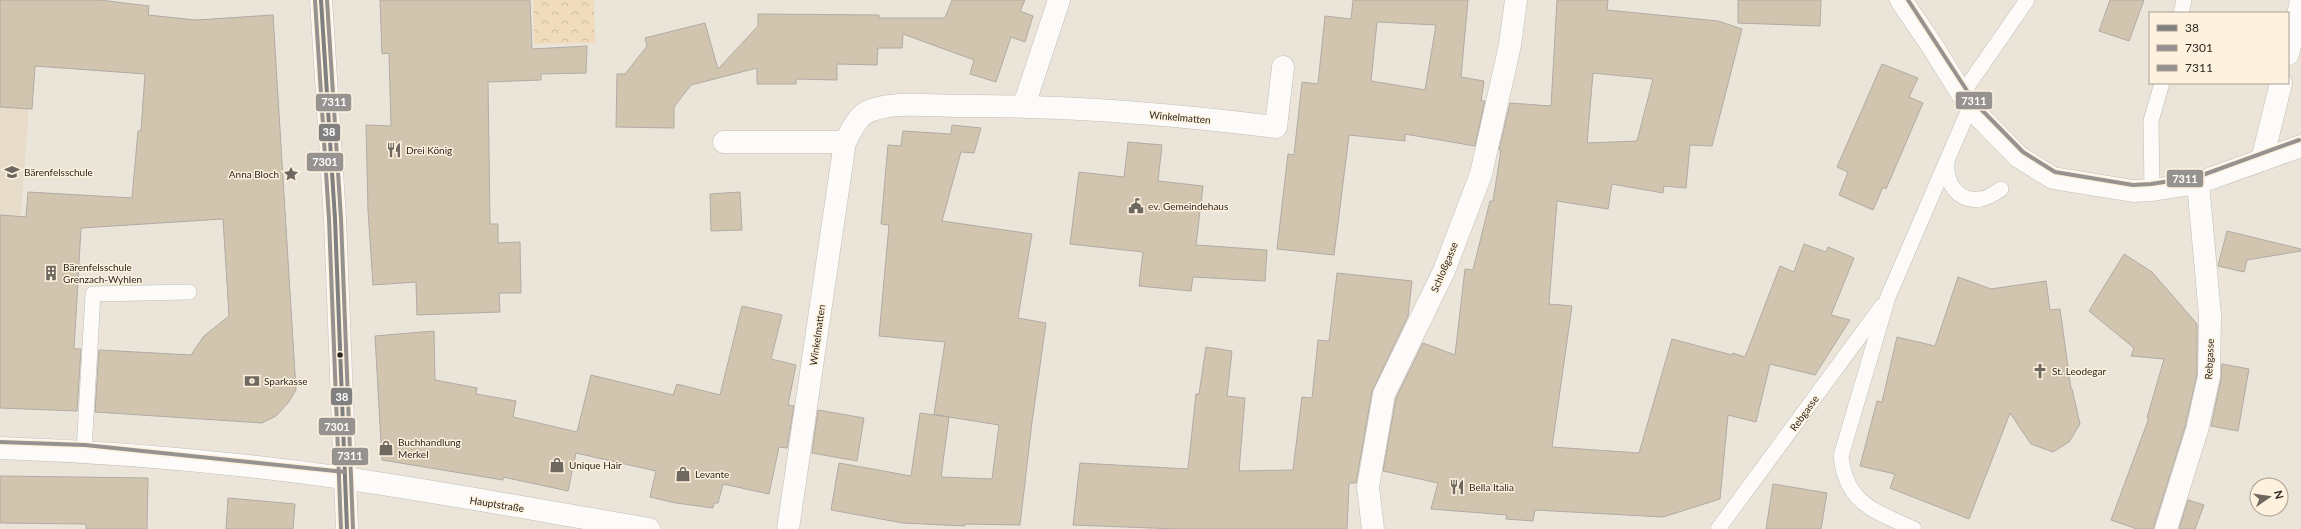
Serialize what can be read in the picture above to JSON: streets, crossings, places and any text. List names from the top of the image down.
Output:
{
  "streets": {
    "street": [
      "Winkelmatten",
      "Schloßgasse",
      "Rebgasse",
      "Hauptstraße"
    ]
  },
  "places": {
    "restaurant": ["Drei König", "Bella Italia"],
    "school or university": ["Bärenfelsschule"],
    "place": ["Anna Bloch"],
    "public building": ["ev. Gemeindehaus"],
    "building": ["Bärenfelsschule Grenzach-Wyhlen"],
    "church": ["St. Leodegar"],
    "bank": ["Sparkasse"],
    "shop": ["Buchhandlung Merkel", "Unique Hair", "Levante"]
  },
  "lines": ["transit line 38", "transit line 7301", "transit line 7311"],
  "legend": ["38", "7301", "7311"],
  "north": "right"
}
